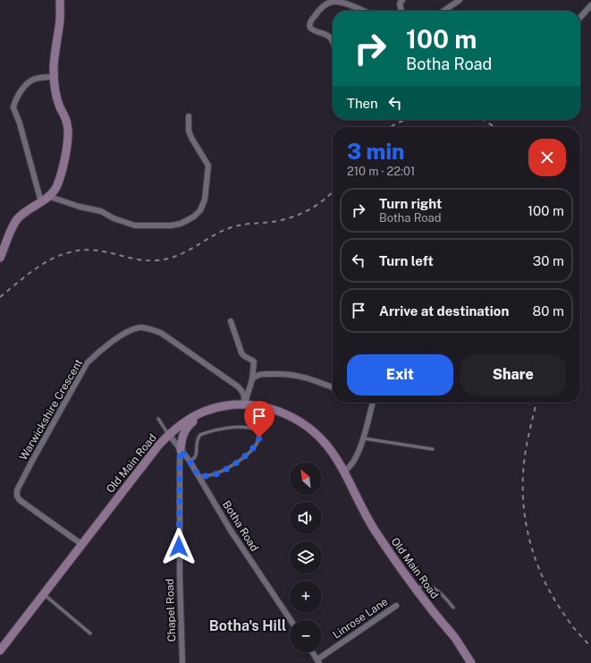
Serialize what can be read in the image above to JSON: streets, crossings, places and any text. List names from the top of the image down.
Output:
{
  "streets": {
    "main road": ["Old Main Road"],
    "street": [
      "Warwickshire Crescent",
      "Botha Road",
      "Chapel Road",
      "Linrose Lane"
    ]
  },
  "crossings": [
    ["Warwickshire Crescent", "Old Main Road"],
    ["Old Main Road", "Botha Road"],
    ["Botha Road", "Chapel Road"]
  ],
  "districts": ["Botha's Hill"],
  "north": "top left",
  "page": {
    "turn": ["100 m", "Botha Road"],
    "then": "Then",
    "heading": ["3 min", "210 m · 22:01"],
    "list": [
      {
        "name": "Turn right",
        "note": "Botha Road",
        "value": "100 m"
      },
      {
        "name": "Turn left",
        "value": "30 m"
      },
      {
        "name": "Arrive at destination",
        "value": "80 m"
      }
    ],
    "buttons": ["Exit", "Share"],
    "map_buttons": ["+", "−"]
  }
}
